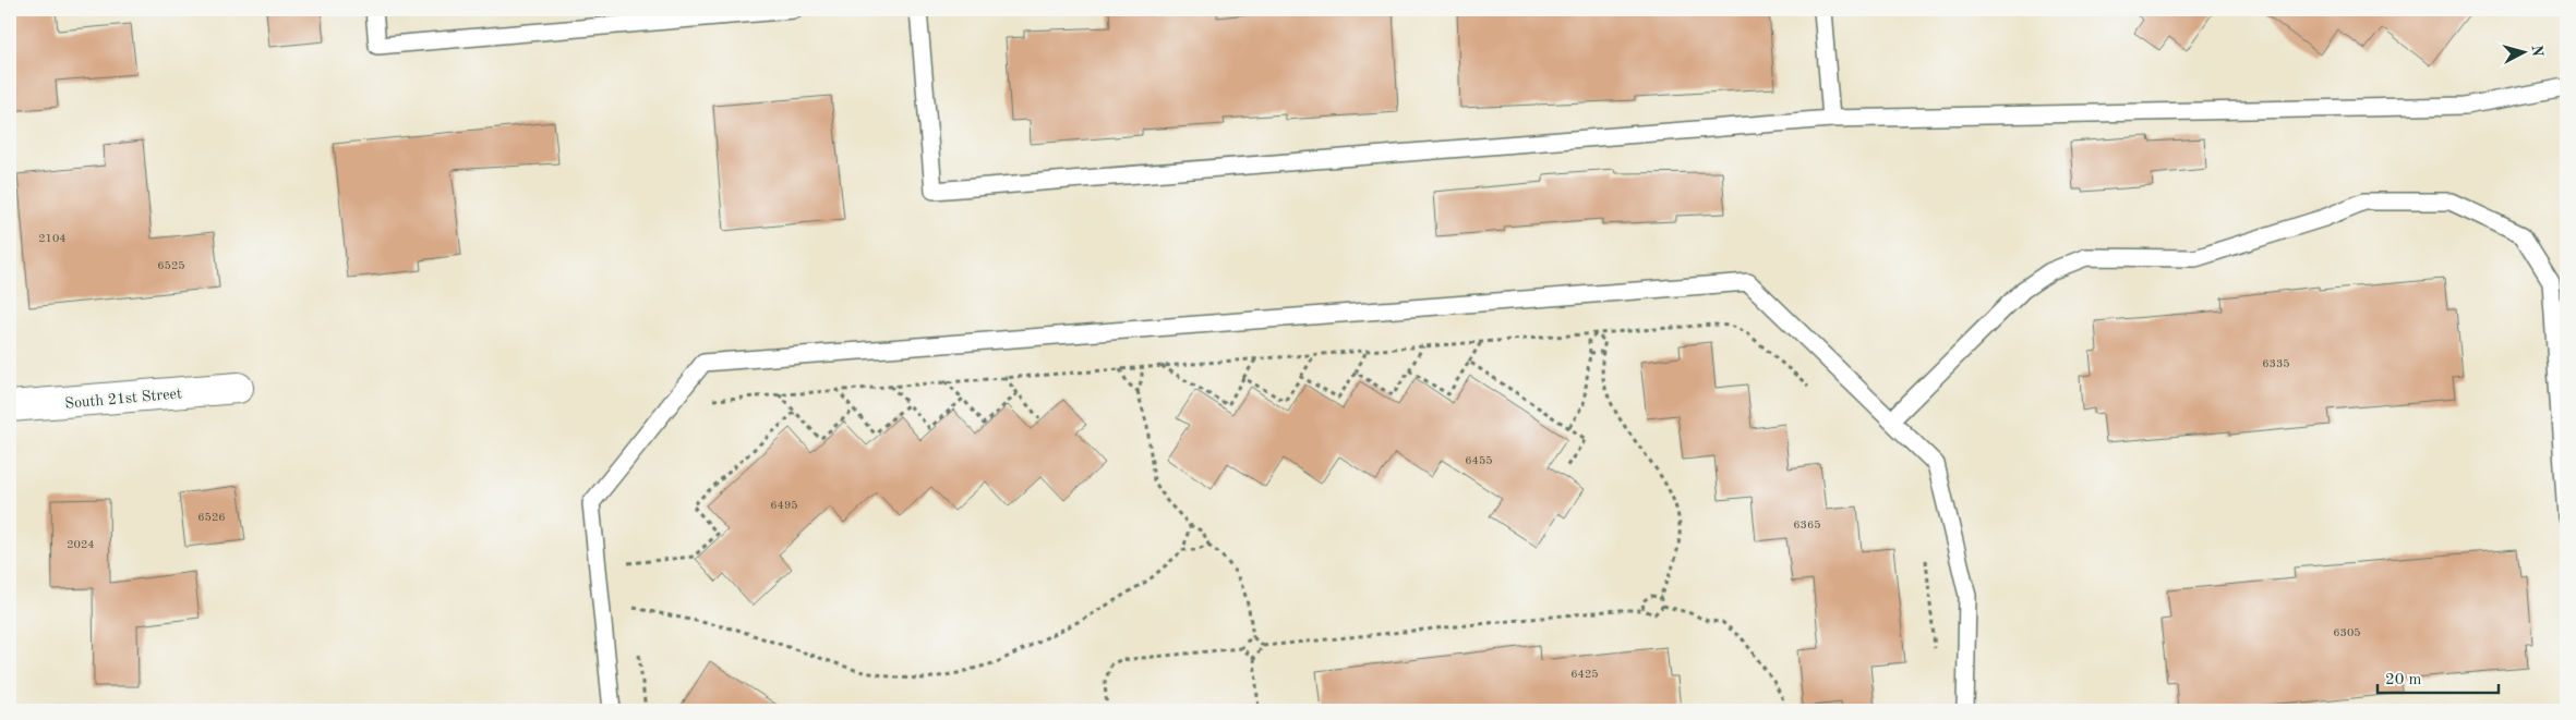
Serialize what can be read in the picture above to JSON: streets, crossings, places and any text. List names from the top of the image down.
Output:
{
  "streets": {
    "street": ["South 21st Street"]
  },
  "house_numbers": [
    "2104",
    "6525",
    "6335",
    "6455",
    "6495",
    "6526",
    "6365",
    "2024",
    "6305",
    "6425"
  ],
  "scale_bar": "20 m",
  "north": "right"
}
